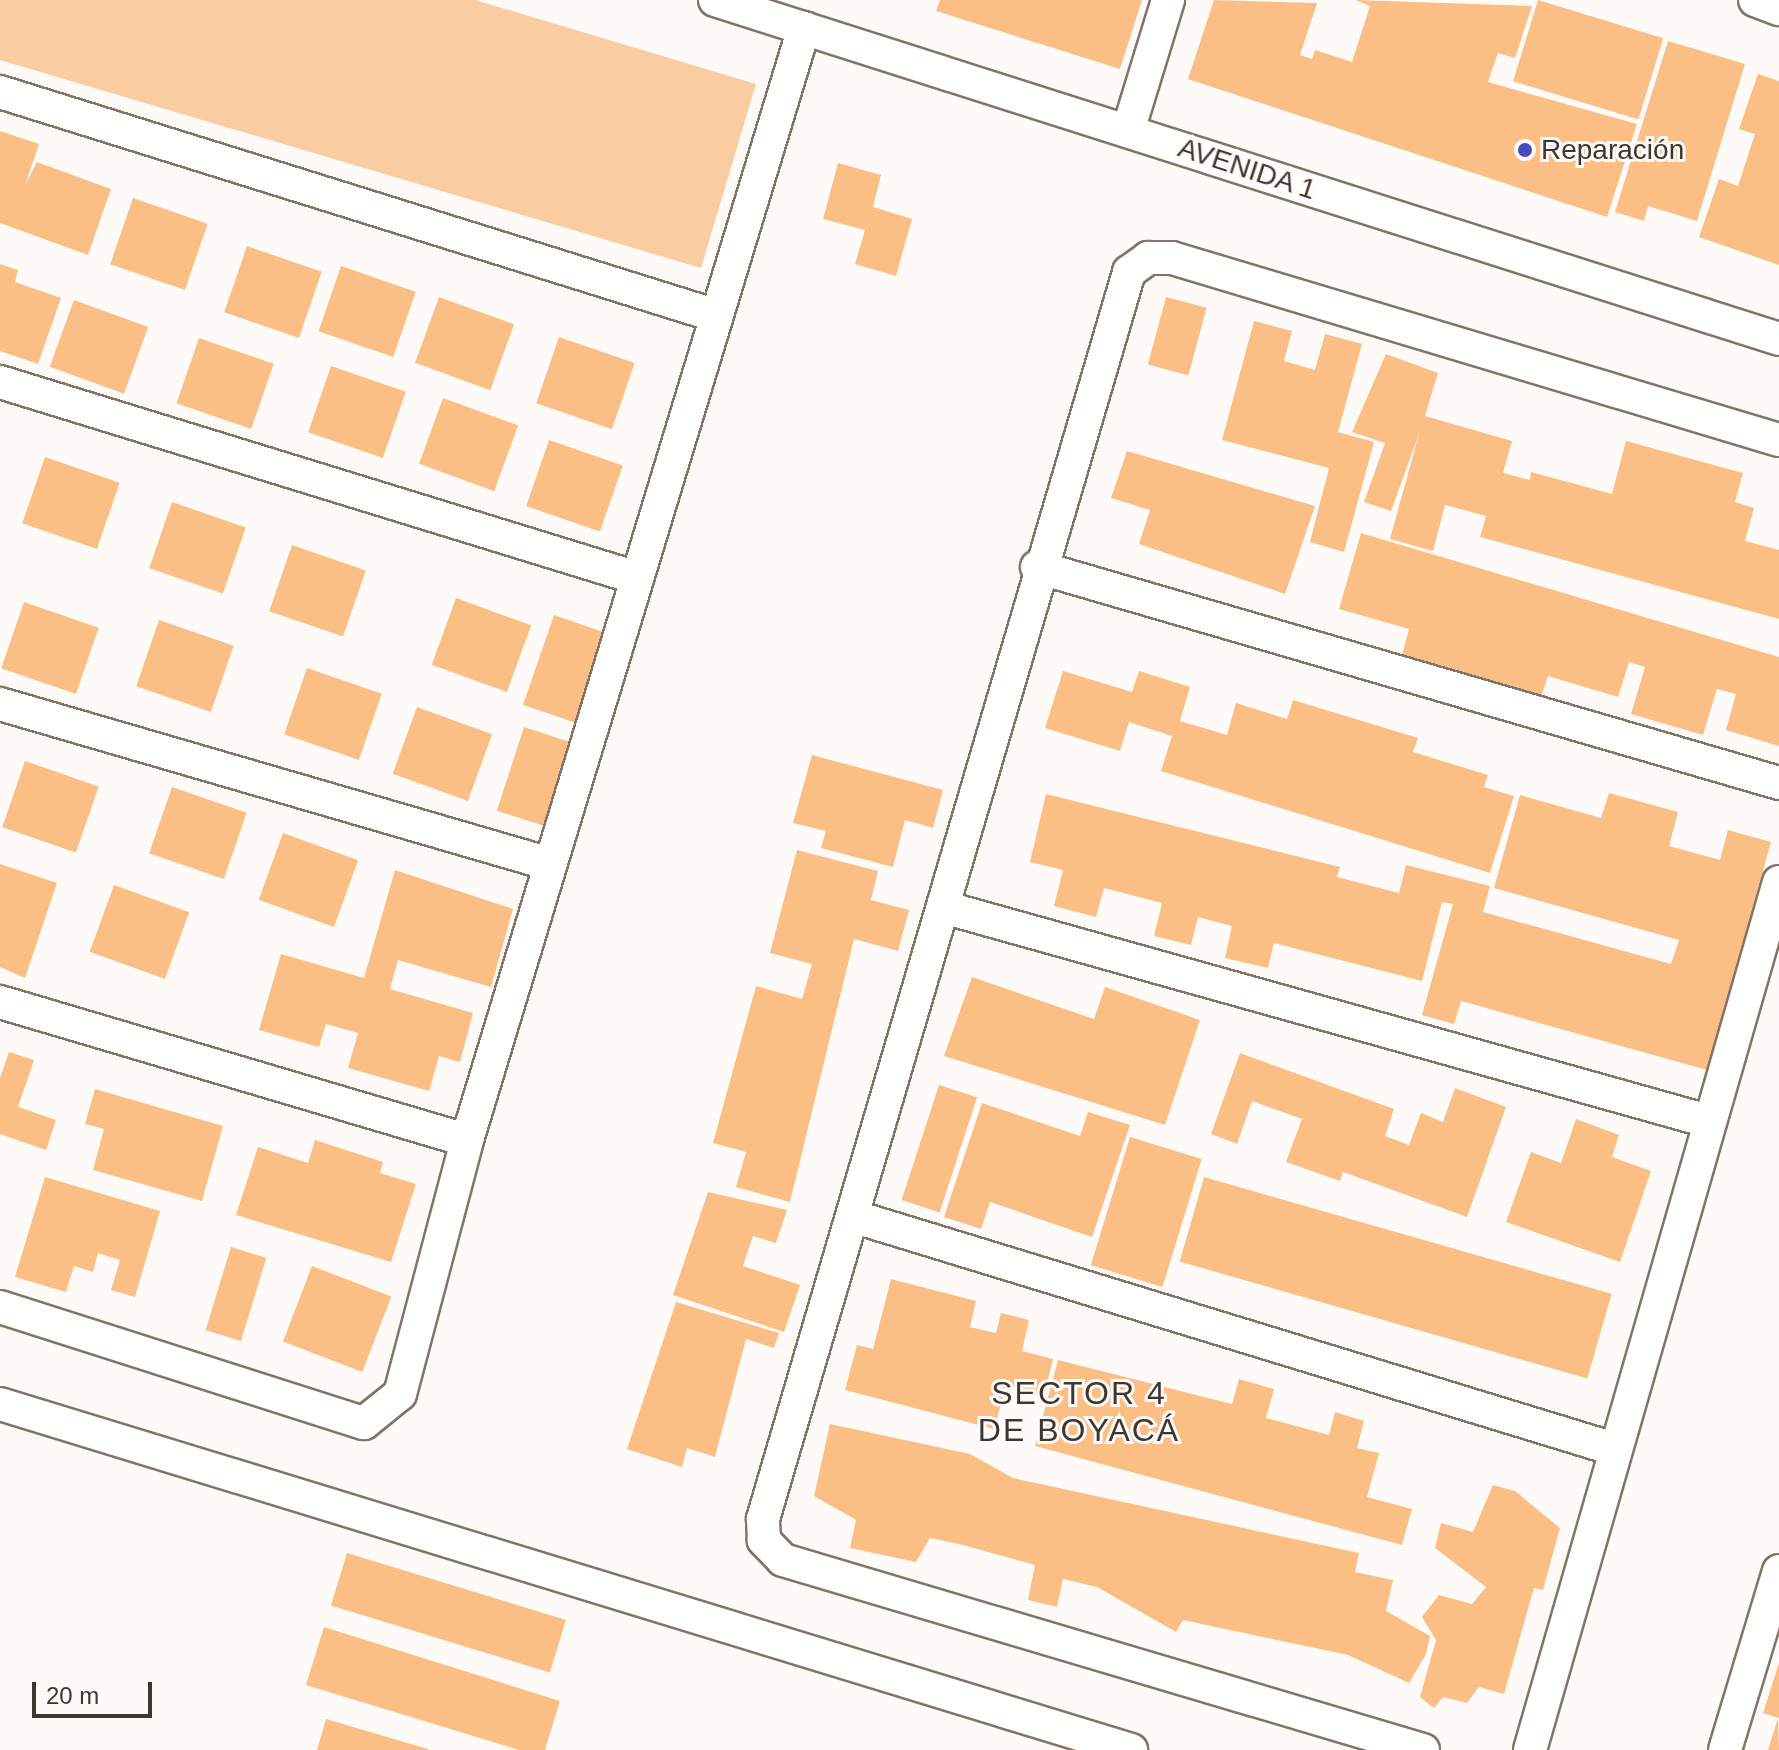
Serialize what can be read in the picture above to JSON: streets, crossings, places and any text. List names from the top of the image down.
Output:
{
  "streets": {
    "street": ["AVENIDA 1"]
  },
  "districts": ["SECTOR 4 DE BOYACÁ"],
  "places": ["Reparación"],
  "scale_bar": "20 m"
}
